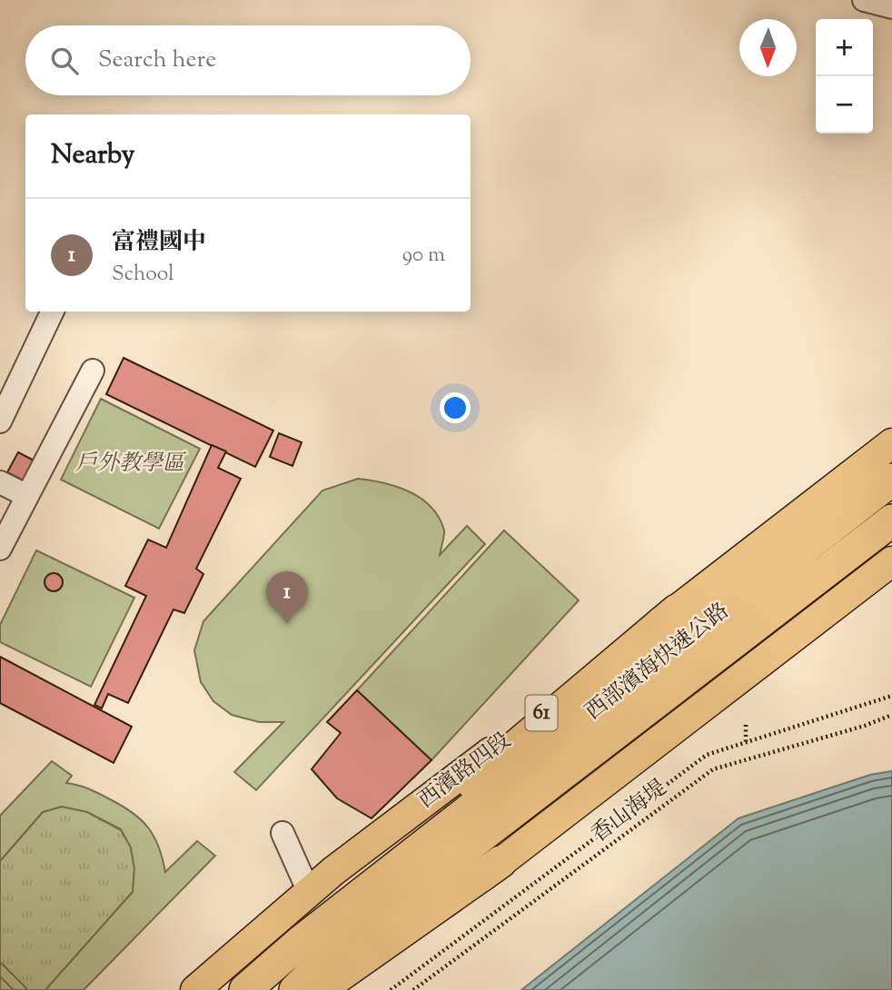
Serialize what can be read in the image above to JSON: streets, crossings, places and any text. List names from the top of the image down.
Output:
{
  "streets": {
    "highway": ["西部濱海快速公路", "61"],
    "main road": ["西濱路四段"],
    "path": ["香山海堤"]
  },
  "parks": ["戶外教學區"],
  "north": "bottom",
  "page": {
    "map_buttons": ["+", "−"],
    "search": "Search here",
    "heading": "Nearby",
    "list": [
      {
        "mark": "1",
        "name": "富禮國中",
        "note": "School",
        "value": "90 m"
      }
    ],
    "pins": "1"
  }
}
